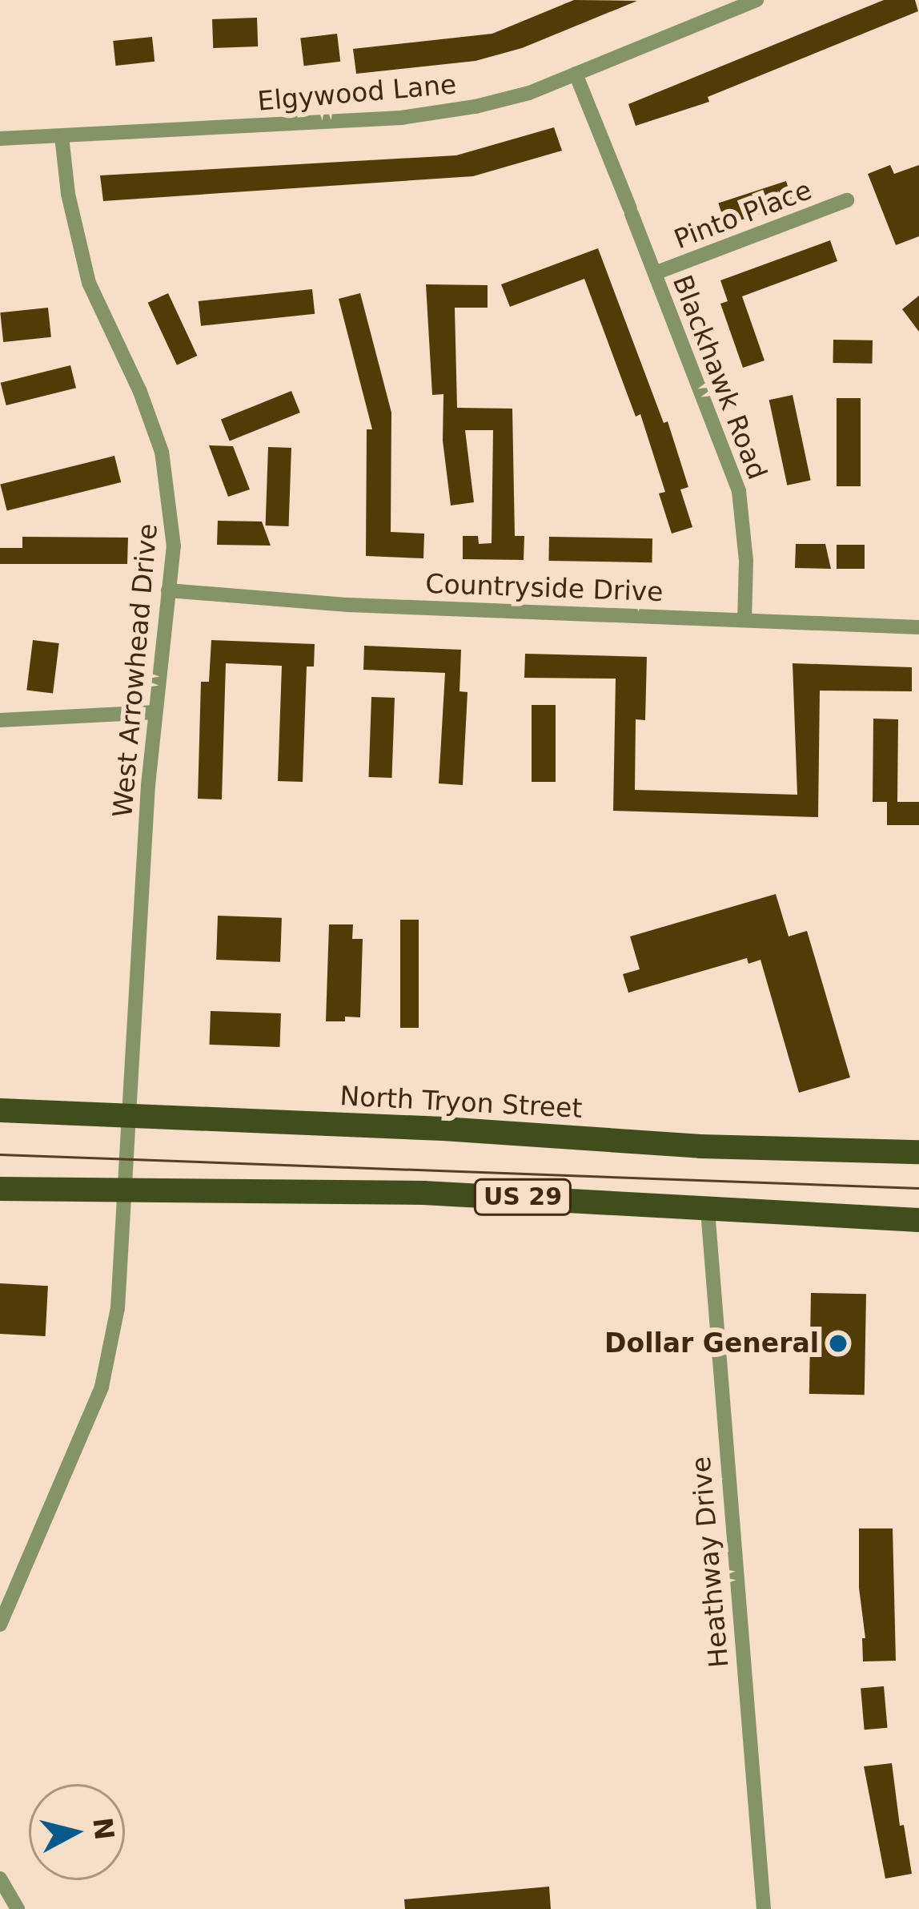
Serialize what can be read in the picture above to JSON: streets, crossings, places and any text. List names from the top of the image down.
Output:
{
  "streets": {
    "main road": ["North Tryon Street", "US 29"],
    "street": [
      "Elgywood Lane",
      "Pinto Place",
      "Blackhawk Road",
      "Countryside Drive",
      "West Arrowhead Drive",
      "Heathway Drive"
    ]
  },
  "crossings": [
    ["Elgywood Lane", "Blackhawk Road"],
    ["Elgywood Lane", "West Arrowhead Drive"],
    ["Pinto Place", "Blackhawk Road"],
    ["Blackhawk Road", "Countryside Drive"],
    ["Countryside Drive", "West Arrowhead Drive"],
    ["West Arrowhead Drive", "North Tryon Street"],
    ["West Arrowhead Drive", "US 29"],
    ["US 29", "Heathway Drive"]
  ],
  "places": ["Dollar General"],
  "north": "right"
}
